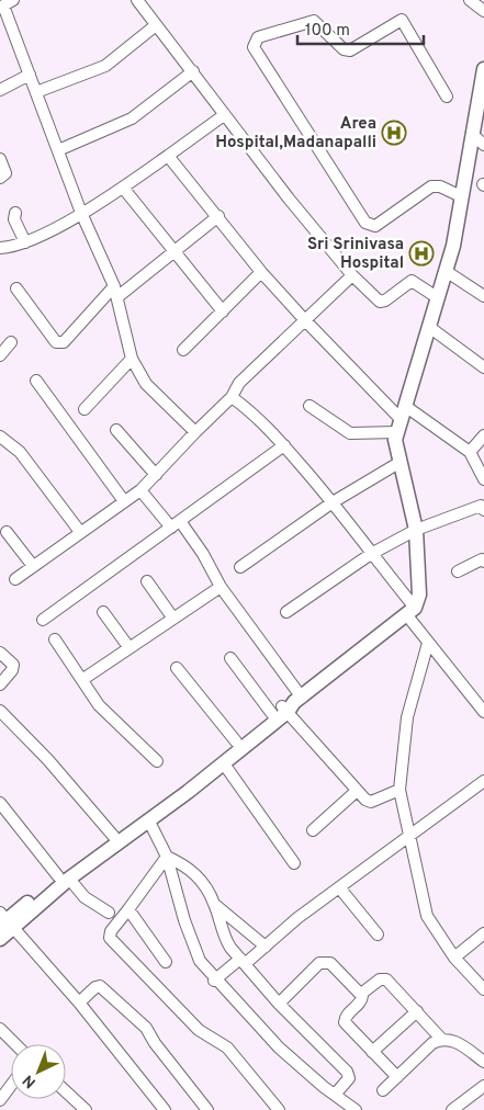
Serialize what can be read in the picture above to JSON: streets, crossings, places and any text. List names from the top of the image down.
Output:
{
  "places": {
    "hospital": ["Area Hospital,Madanapalli", "Sri Srinivasa Hospital"]
  },
  "scale_bar": "100 m",
  "north": "bottom left"
}
